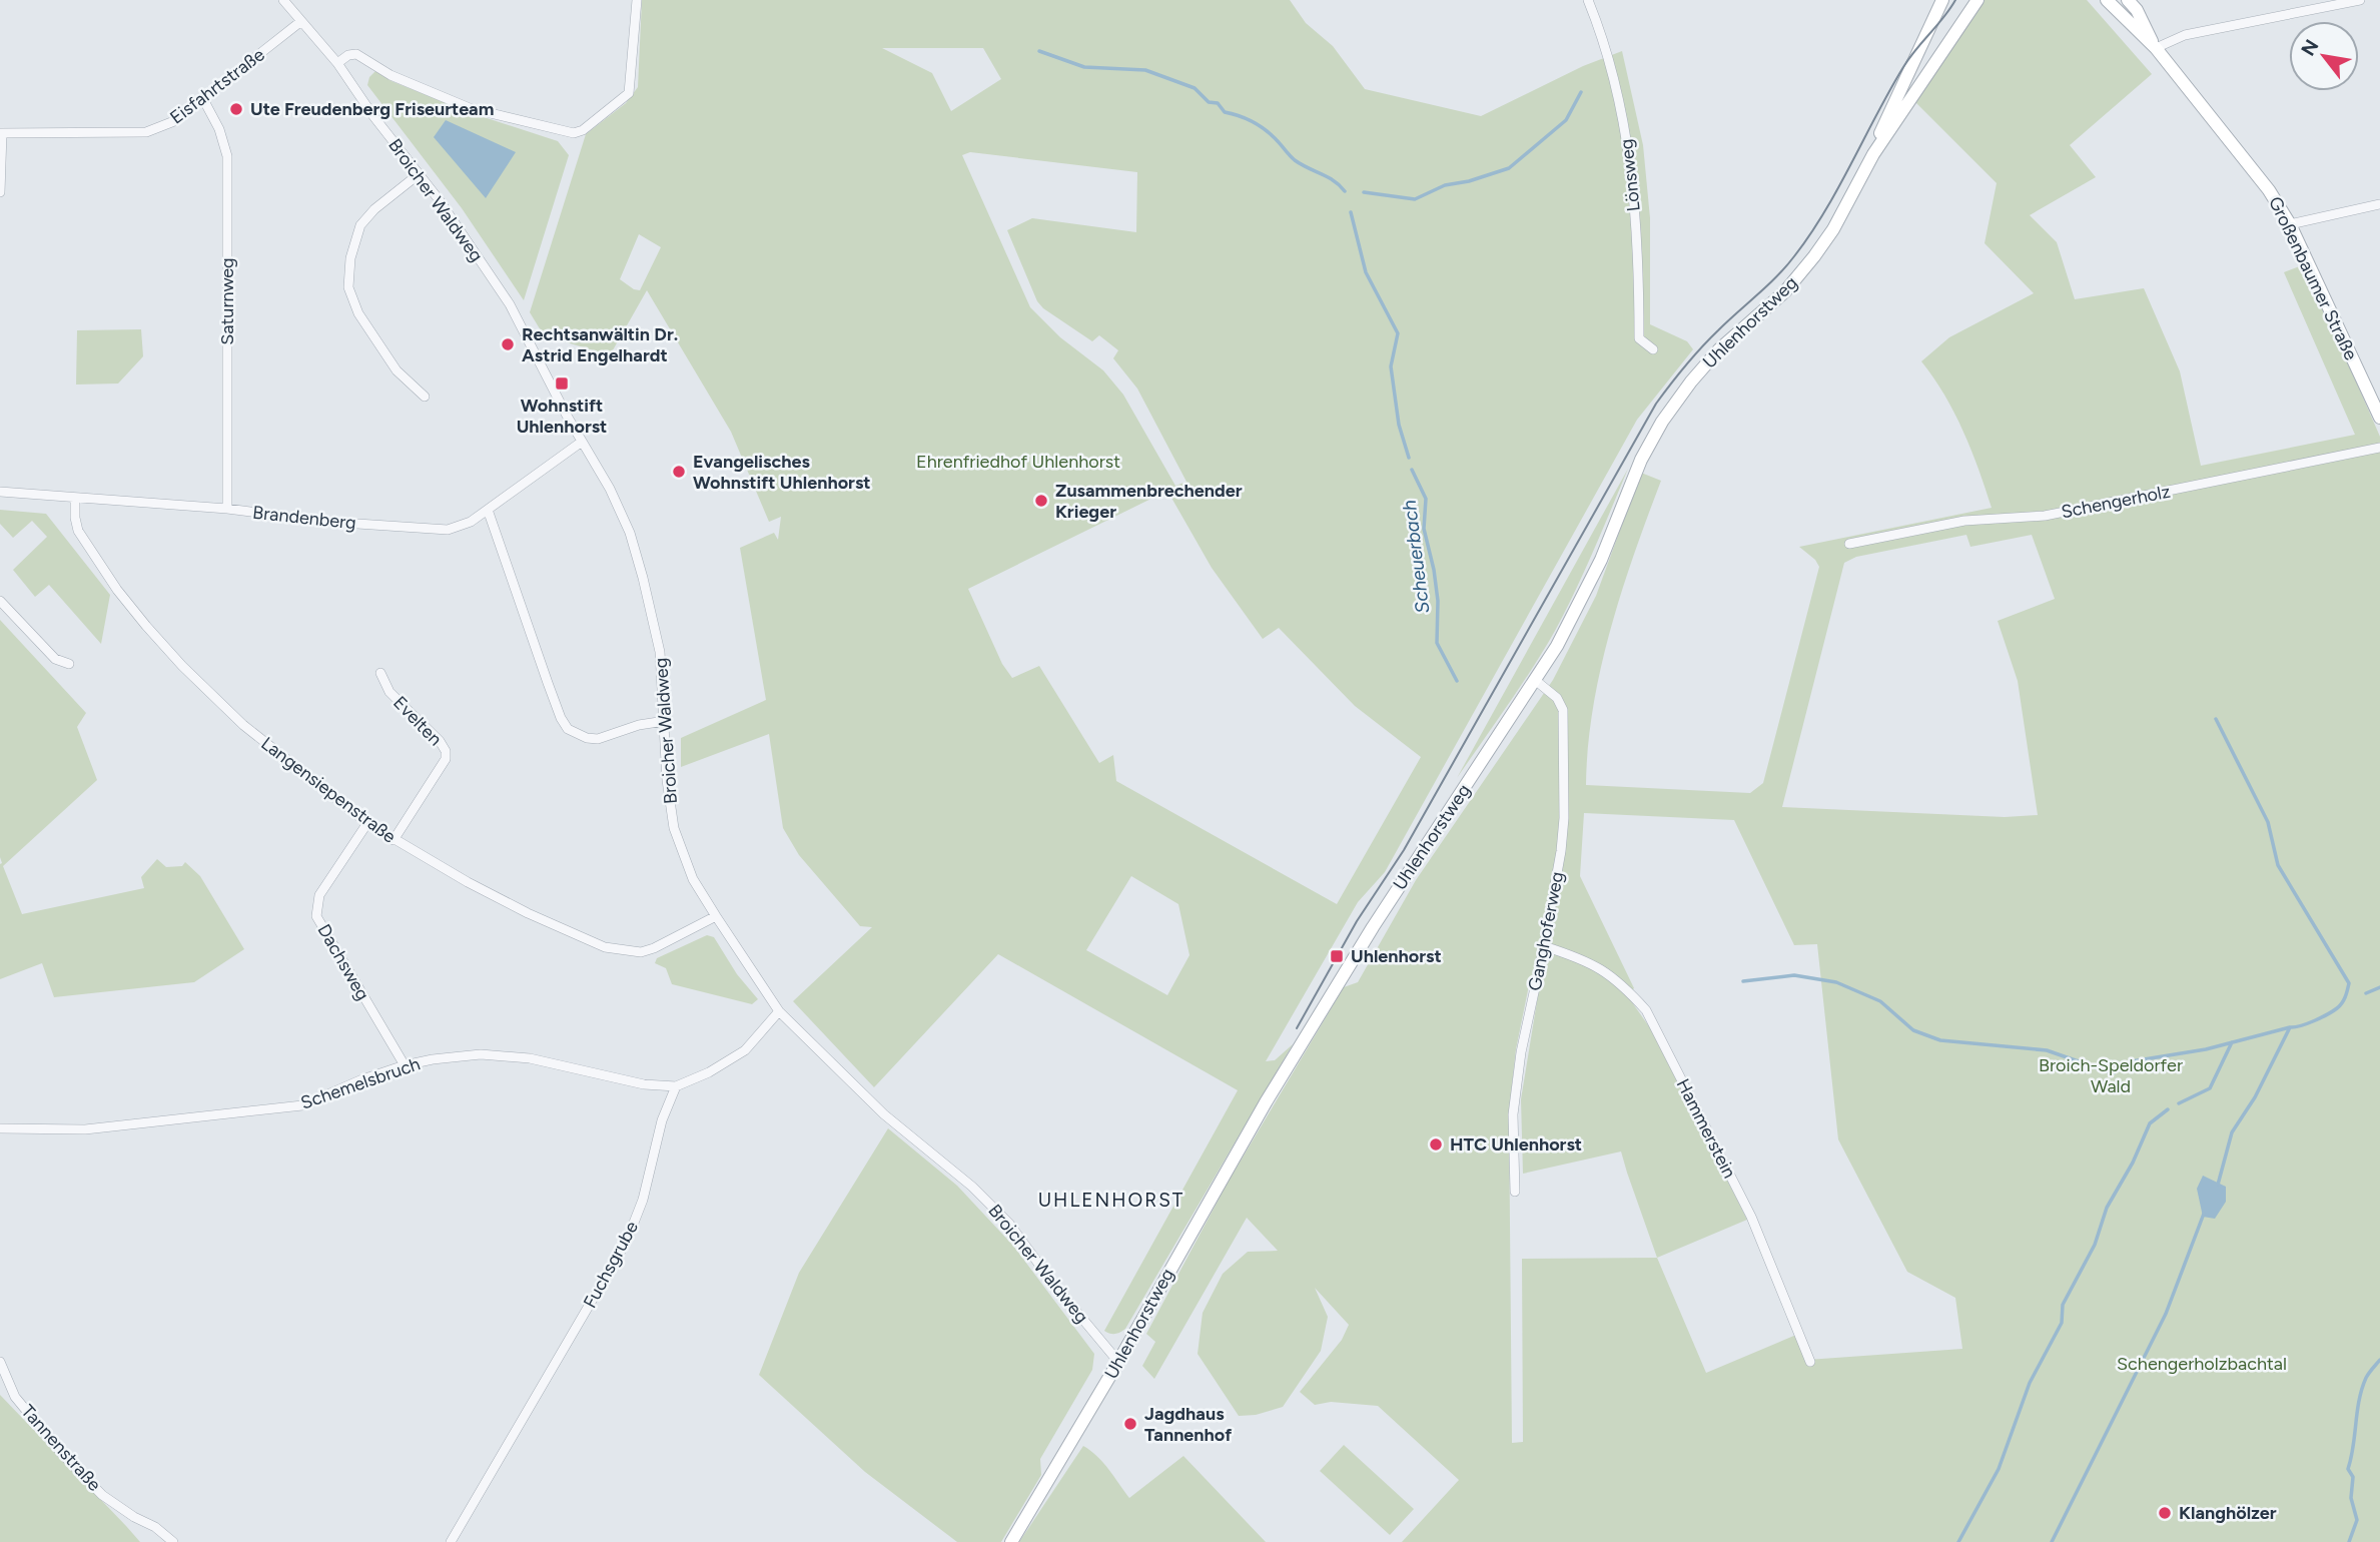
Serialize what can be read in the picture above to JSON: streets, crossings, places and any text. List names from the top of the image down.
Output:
{
  "streets": {
    "main road": ["Großenbaumer Straße", "Uhlenhorstweg"],
    "street": [
      "Eisfahrtstraße",
      "Lönsweg",
      "Broicher Waldweg",
      "Saturnweg",
      "Schengerholz",
      "Brandenberg",
      "Evelten",
      "Langensiepenstraße",
      "Ganghoferweg",
      "Dachsweg",
      "Schemelsbruch",
      "Hammerstein",
      "Fuchsgrube",
      "Tannenstraße"
    ]
  },
  "crossings": [
    ["Eisfahrtstraße", "Broicher Waldweg"],
    ["Eisfahrtstraße", "Saturnweg"],
    ["Broicher Waldweg", "Uhlenhorstweg"],
    ["Broicher Waldweg", "Brandenberg"],
    ["Broicher Waldweg", "Langensiepenstraße"],
    ["Saturnweg", "Brandenberg"],
    ["Uhlenhorstweg", "Ganghoferweg"],
    ["Brandenberg", "Langensiepenstraße"],
    ["Evelten", "Langensiepenstraße"],
    ["Langensiepenstraße", "Dachsweg"],
    ["Ganghoferweg", "Hammerstein"],
    ["Dachsweg", "Schemelsbruch"],
    ["Schemelsbruch", "Fuchsgrube"]
  ],
  "districts": ["UHLENHORST"],
  "water": ["Scheuerbach"],
  "parks": ["Ehrenfriedhof Uhlenhorst", "Broich-Speldorfer Wald", "Schengerholzbachtal"],
  "places": {
    "other": [
      "Ute Freudenberg Friseurteam",
      "Rechtsanwältin Dr. Astrid Engelhardt",
      "Evangelisches Wohnstift Uhlenhorst",
      "Zusammenbrechender Krieger",
      "HTC Uhlenhorst",
      "Jagdhaus Tannenhof",
      "Klanghölzer"
    ],
    "transit": ["Wohnstift Uhlenhorst", "Uhlenhorst"]
  },
  "north": "top left"
}
